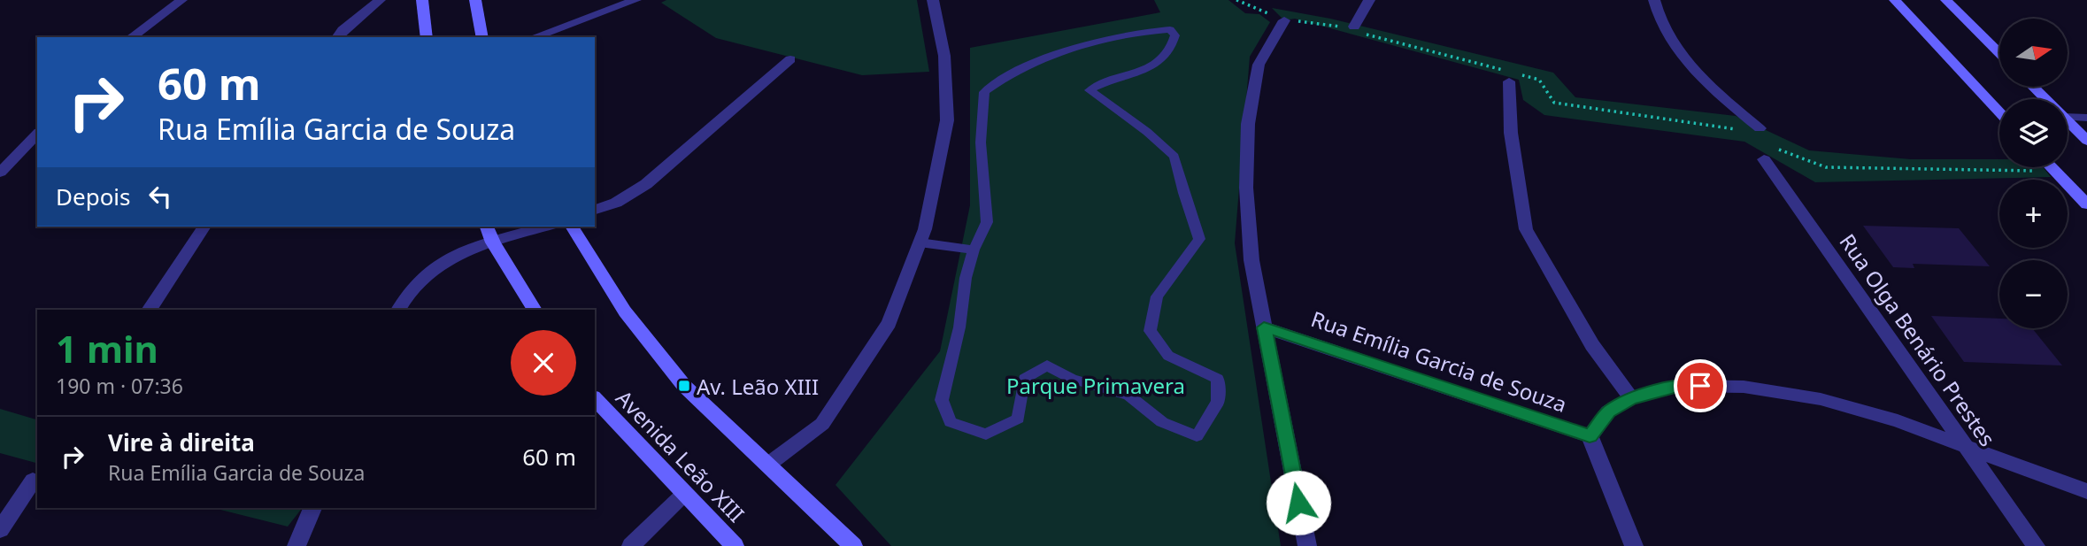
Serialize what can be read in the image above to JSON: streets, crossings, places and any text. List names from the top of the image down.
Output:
{
  "streets": {
    "main road": ["Avenida Leão XIII"],
    "street": ["Rua Olga Benário Prestes", "Rua Emília Garcia de Souza"]
  },
  "parks": ["Parque Primavera"],
  "places": {
    "transit": ["Av. Leão XIII"]
  },
  "north": "right",
  "page": {
    "map_buttons": ["+", "−"],
    "turn": ["60 m", "Rua Emília Garcia de Souza"],
    "then": "Depois",
    "heading": ["1 min", "190 m · 07:36"],
    "list": [
      {
        "name": "Vire à direita",
        "note": "Rua Emília Garcia de Souza",
        "value": "60 m"
      }
    ]
  }
}
